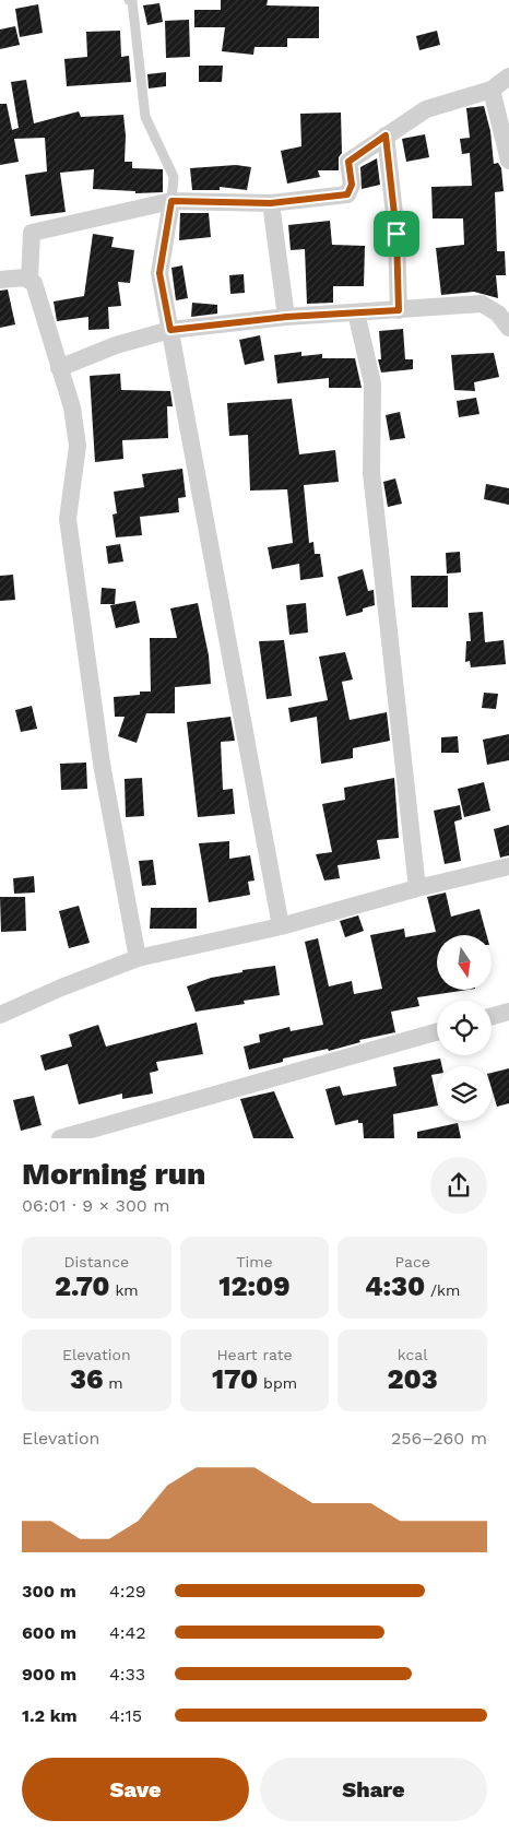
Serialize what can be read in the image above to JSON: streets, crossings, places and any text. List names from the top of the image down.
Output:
{
  "north": "bottom",
  "page": {
    "heading": ["Morning run", "06:01 · 9 × 300 m"],
    "stats": [
      ["Distance", "2.70 km"],
      ["Time", "12:09"],
      ["Pace", "4:30 /km"],
      ["Elevation", "36 m"],
      ["Heart rate", "170 bpm"],
      ["kcal", "203"]
    ],
    "chart": ["Elevation", "256–260 m"],
    "list": [
      {
        "name": "300 m",
        "note": "4:29"
      },
      {
        "name": "600 m",
        "note": "4:42"
      },
      {
        "name": "900 m",
        "note": "4:33"
      },
      {
        "name": "1.2 km",
        "note": "4:15"
      }
    ],
    "buttons": ["Save", "Share"]
  }
}
